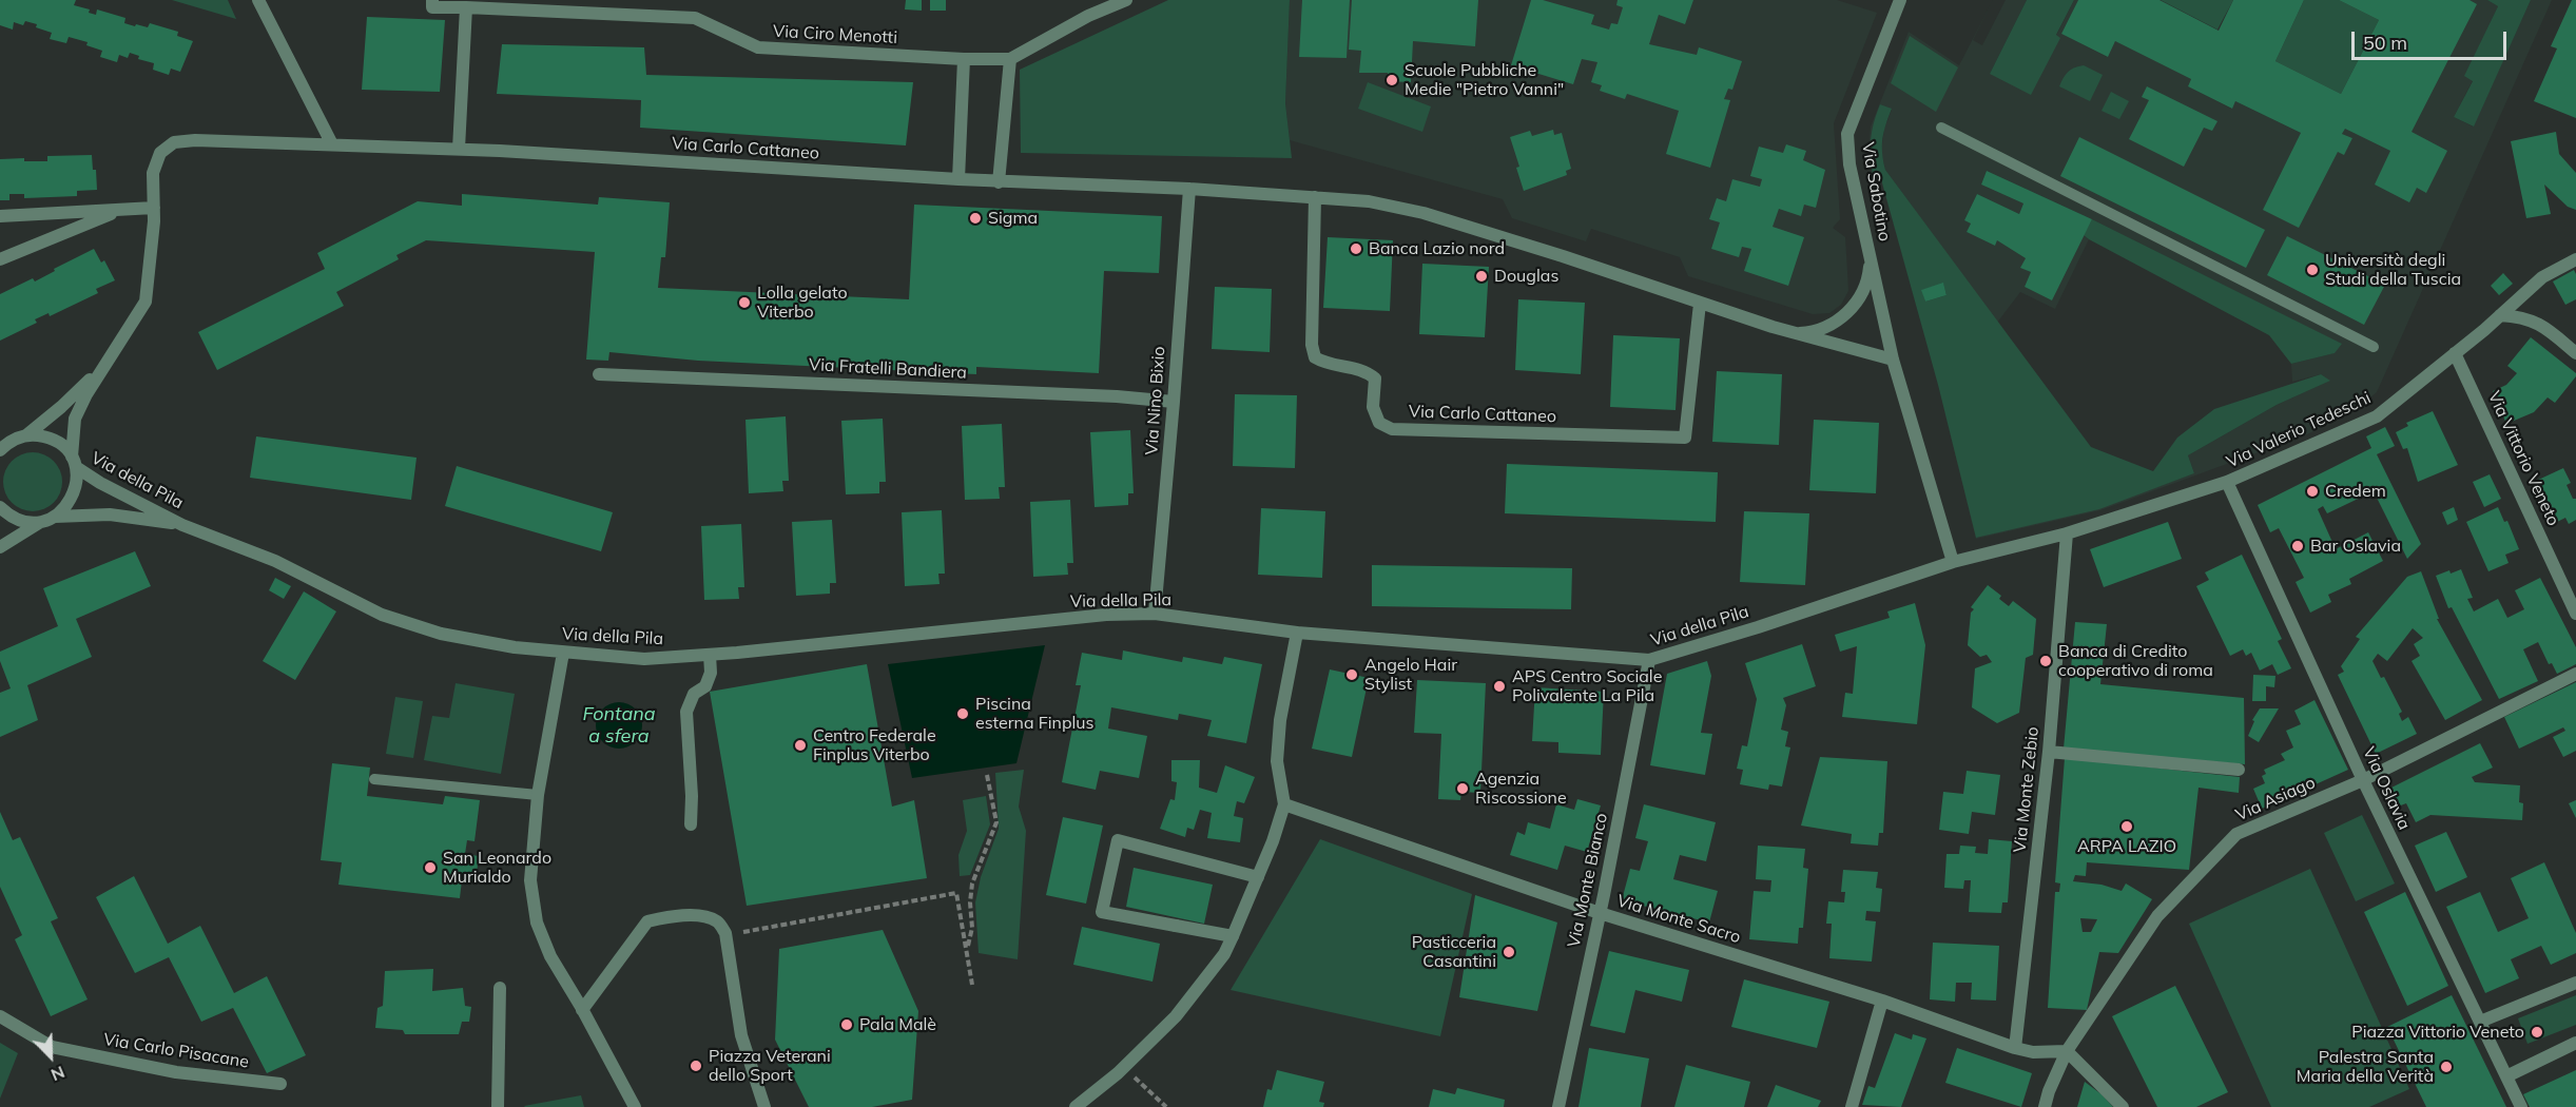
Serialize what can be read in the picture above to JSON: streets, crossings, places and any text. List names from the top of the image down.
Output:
{
  "streets": {
    "street": [
      "Via Ciro Menotti",
      "Via Carlo Cattaneo",
      "Via Sabotino",
      "Via Fratelli Bandiera",
      "Via Nino Bixio",
      "Via Valerio Tedeschi",
      "Via Vittorio Veneto",
      "Via della Pila",
      "Via Oslavia",
      "Via Monte Zebio",
      "Via Asiago",
      "Via Monte Bianco",
      "Via Monte Sacro",
      "Via Carlo Pisacane"
    ]
  },
  "crossings": [
    ["Via Carlo Cattaneo", "Via Sabotino"],
    ["Via Carlo Cattaneo", "Via Nino Bixio"],
    ["Via Fratelli Bandiera", "Via Nino Bixio"],
    ["Via Nino Bixio", "Via della Pila"],
    ["Via Valerio Tedeschi", "Via Vittorio Veneto"],
    ["Via Valerio Tedeschi", "Via della Pila"],
    ["Via Valerio Tedeschi", "Via Oslavia"],
    ["Via Valerio Tedeschi", "Via Monte Zebio"],
    ["Via della Pila", "Via Monte Zebio"],
    ["Via della Pila", "Via Monte Bianco"],
    ["Via Oslavia", "Via Asiago"],
    ["Via Monte Zebio", "Via Monte Sacro"],
    ["Via Asiago", "Via Monte Sacro"],
    ["Via Monte Bianco", "Via Monte Sacro"]
  ],
  "water": ["Fontana a sfera"],
  "places": [
    "Scuole Pubbliche Medie \"Pietro Vanni\"",
    "Sigma",
    "Banca Lazio nord",
    "Università degli Studi della Tuscia",
    "Douglas",
    "Lolla gelato Viterbo",
    "Credem",
    "Bar Oslavia",
    "Banca di Credito cooperativo di roma",
    "Angelo Hair Stylist",
    "APS Centro Sociale Polivalente La Pila",
    "Piscina esterna Finplus",
    "Centro Federale Finplus Viterbo",
    "Agenzia Riscossione",
    "ARPA LAZIO",
    "San Leonardo Murialdo",
    "Pasticceria Casantini",
    "Pala Malè",
    "Piazza Vittorio Veneto",
    "Piazza Veterani dello Sport",
    "Palestra Santa Maria della Verità"
  ],
  "scale_bar": "50 m",
  "north": "bottom right"
}
